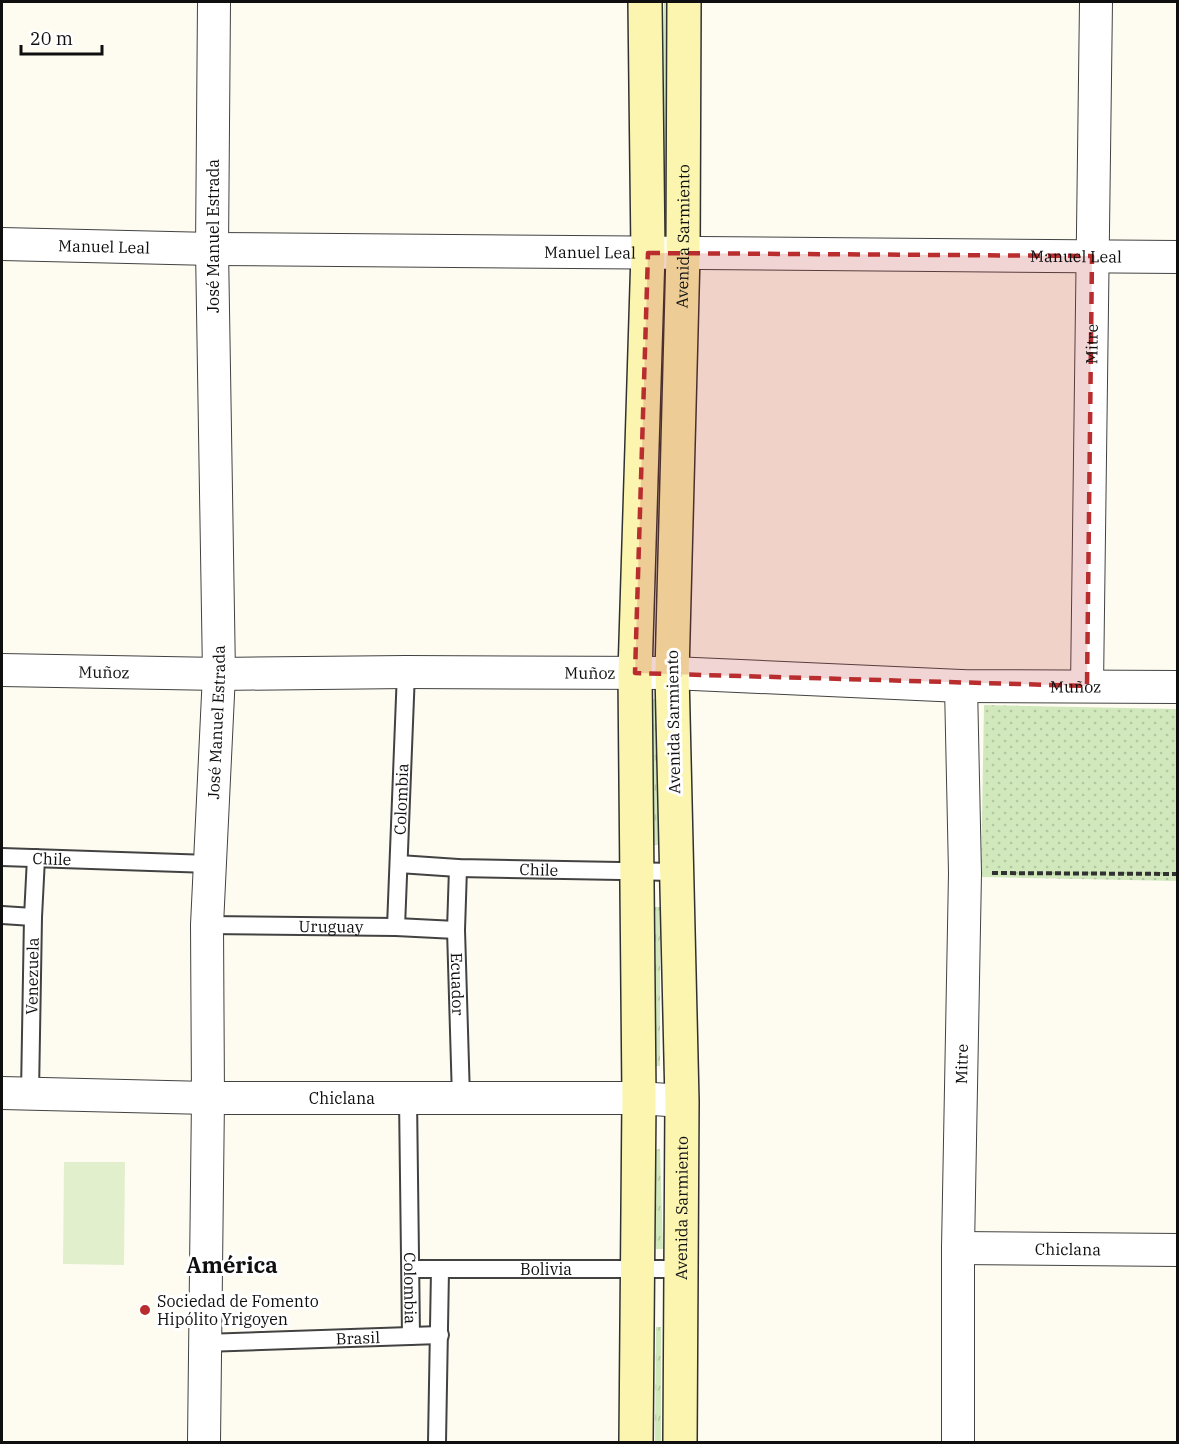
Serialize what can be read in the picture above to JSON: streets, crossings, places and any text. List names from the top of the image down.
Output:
{
  "streets": {
    "main road": ["Avenida Sarmiento"],
    "street": [
      "José Manuel Estrada",
      "Manuel Leal",
      "Mitre",
      "Muñoz",
      "Chiclana"
    ],
    "lane": [
      "Colombia",
      "Chile",
      "Uruguay",
      "Venezuela",
      "Ecuador",
      "Bolivia",
      "Brasil"
    ]
  },
  "crossings": [
    ["José Manuel Estrada", "Manuel Leal"],
    ["José Manuel Estrada", "Muñoz"],
    ["José Manuel Estrada", "Chile"],
    ["José Manuel Estrada", "Uruguay"],
    ["José Manuel Estrada", "Chiclana"],
    ["José Manuel Estrada", "Brasil"],
    ["Avenida Sarmiento", "Manuel Leal"],
    ["Avenida Sarmiento", "Muñoz"],
    ["Avenida Sarmiento", "Chile"],
    ["Avenida Sarmiento", "Chiclana"],
    ["Avenida Sarmiento", "Bolivia"],
    ["Manuel Leal", "Mitre"],
    ["Mitre", "Muñoz"],
    ["Mitre", "Chiclana"],
    ["Muñoz", "Colombia"],
    ["Colombia", "Chile"],
    ["Colombia", "Uruguay"],
    ["Colombia", "Chiclana"],
    ["Colombia", "Bolivia"],
    ["Colombia", "Brasil"],
    ["Chile", "Venezuela"],
    ["Chile", "Ecuador"],
    ["Uruguay", "Ecuador"],
    ["Venezuela", "Chiclana"],
    ["Ecuador", "Chiclana"]
  ],
  "districts": ["América"],
  "places": ["Sociedad de Fomento Hipólito Yrigoyen"],
  "scale_bar": "20 m"
}
